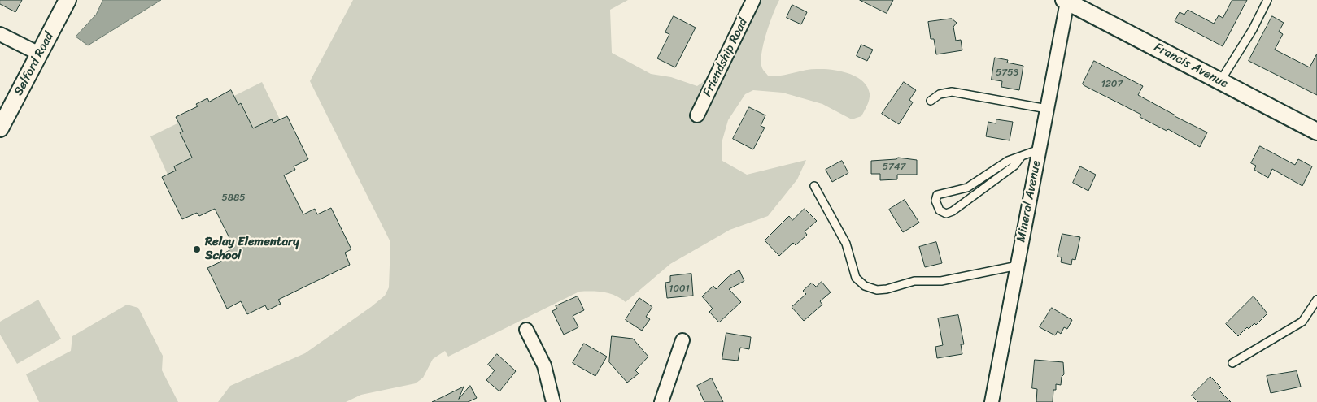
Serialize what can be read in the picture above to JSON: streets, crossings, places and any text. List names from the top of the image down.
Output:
{
  "streets": {
    "street": [
      "Friendship Road",
      "Selford Road",
      "Francis Avenue",
      "Mineral Avenue"
    ]
  },
  "crossings": [
    ["Francis Avenue", "Mineral Avenue"]
  ],
  "places": ["Relay Elementary School"],
  "house_numbers": [
    "5753",
    "1207",
    "5747",
    "5885",
    "1001"
  ]
}
